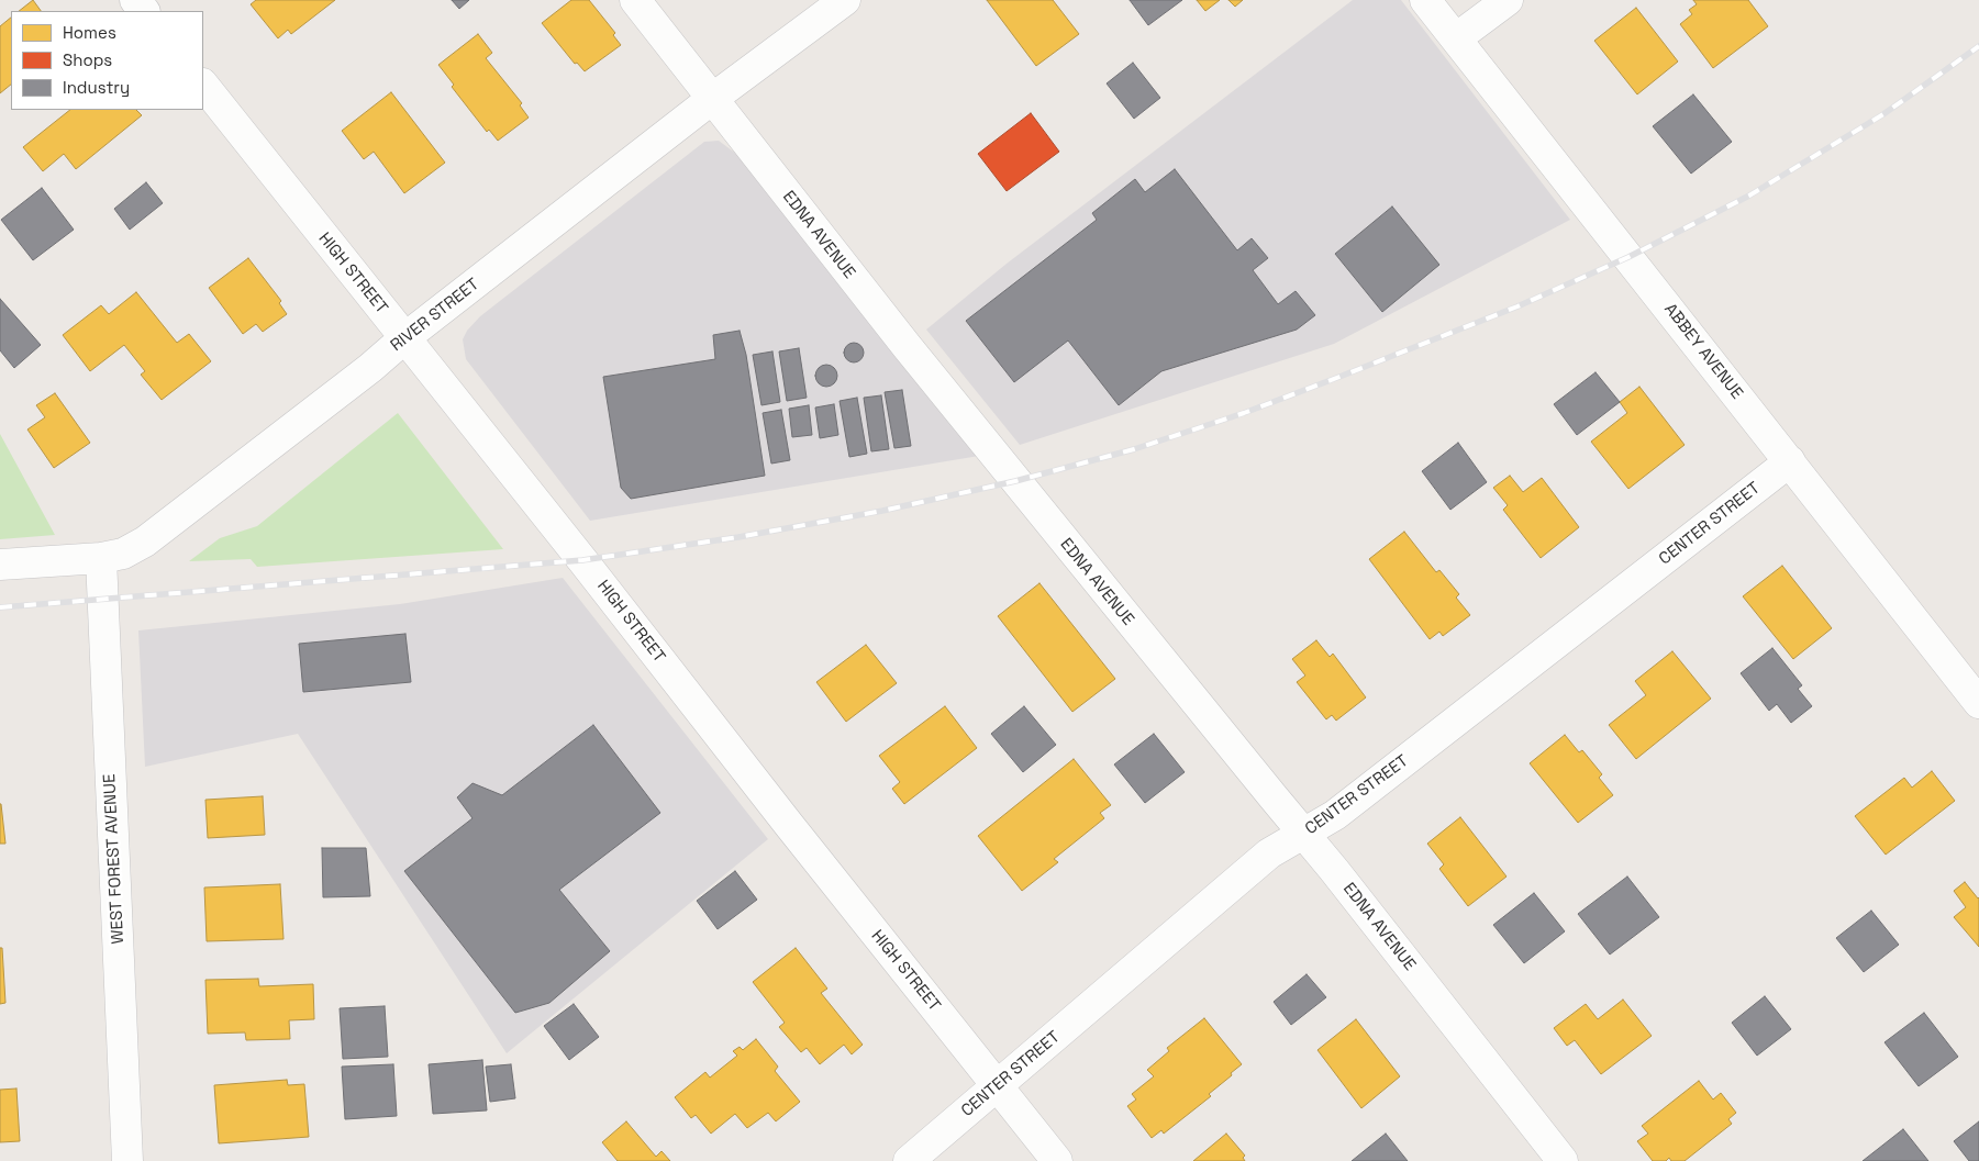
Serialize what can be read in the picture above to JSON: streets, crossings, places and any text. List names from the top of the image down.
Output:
{
  "streets": {
    "street": [
      "EDNA AVENUE",
      "HIGH STREET",
      "RIVER STREET",
      "ABBEY AVENUE",
      "CENTER STREET",
      "WEST FOREST AVENUE"
    ]
  },
  "crossings": [
    ["EDNA AVENUE", "RIVER STREET"],
    ["EDNA AVENUE", "CENTER STREET"],
    ["HIGH STREET", "RIVER STREET"],
    ["HIGH STREET", "CENTER STREET"],
    ["RIVER STREET", "WEST FOREST AVENUE"],
    ["ABBEY AVENUE", "CENTER STREET"]
  ],
  "legend": ["Homes", "Shops", "Industry"]
}
